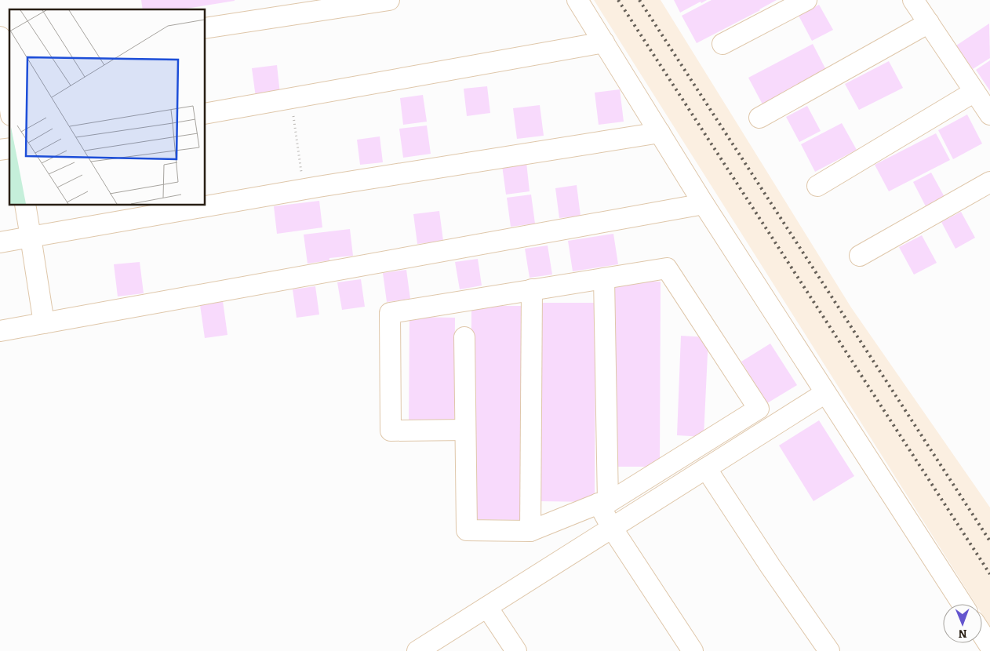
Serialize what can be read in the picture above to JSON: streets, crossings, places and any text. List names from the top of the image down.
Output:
{
  "north": "bottom"
}
